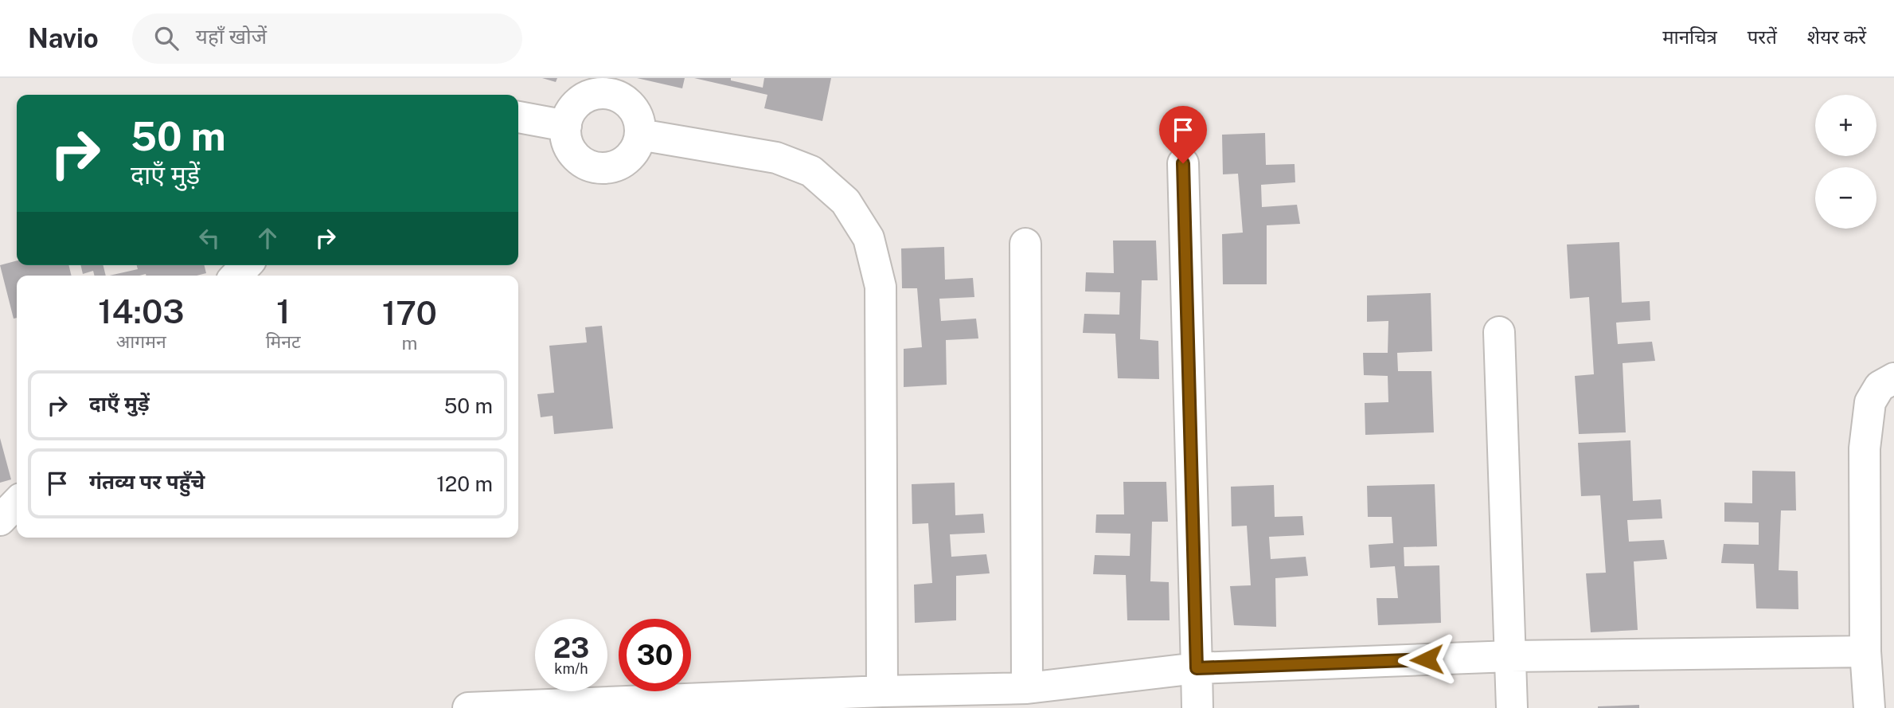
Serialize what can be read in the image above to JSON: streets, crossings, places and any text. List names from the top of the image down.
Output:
{
  "page": {
    "header": "Navio",
    "search": "यहाँ खोजें",
    "nav": ["मानचित्र", "परतें", "शेयर करें"],
    "map_buttons": ["+", "−"],
    "turn": ["50 m", "दाएँ मुड़ें"],
    "eta": [
      "14:03",
      "आगमन",
      "1",
      "मिनट",
      "170",
      "m"
    ],
    "list": [
      {
        "name": "दाएँ मुड़ें",
        "value": "50 m"
      },
      {
        "name": "गंतव्य पर पहुँचे",
        "value": "120 m"
      }
    ],
    "speed": "23 km/h",
    "limit": "30"
  }
}
